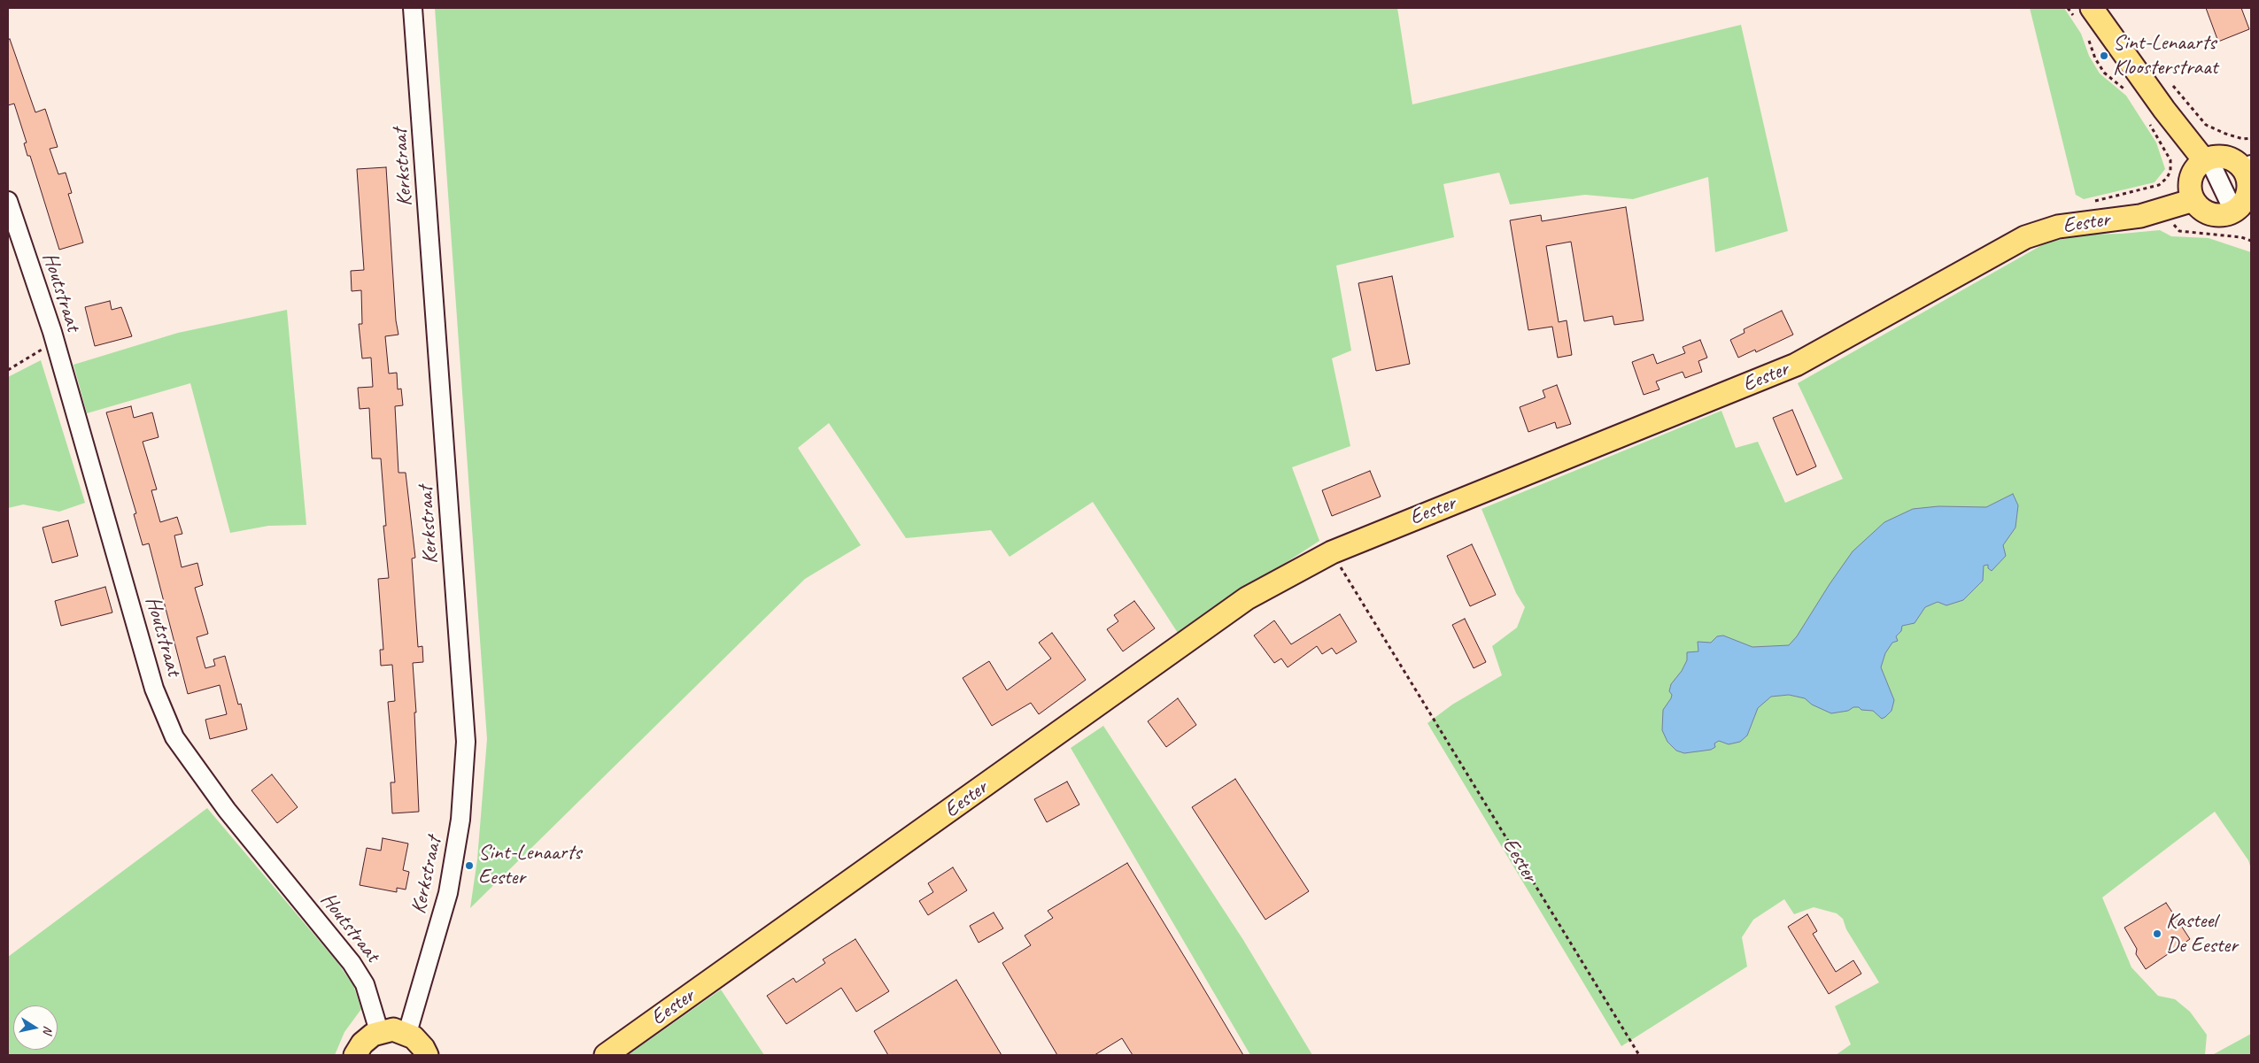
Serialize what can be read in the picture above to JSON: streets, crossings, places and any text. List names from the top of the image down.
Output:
{
  "streets": {
    "main road": ["Eester"],
    "street": ["Kerkstraat", "Houtstraat"]
  },
  "places": ["Sint-Lenaarts Kloosterstraat", "Sint-Lenaarts Eester", "Kasteel De Eester"],
  "north": "right"
}
